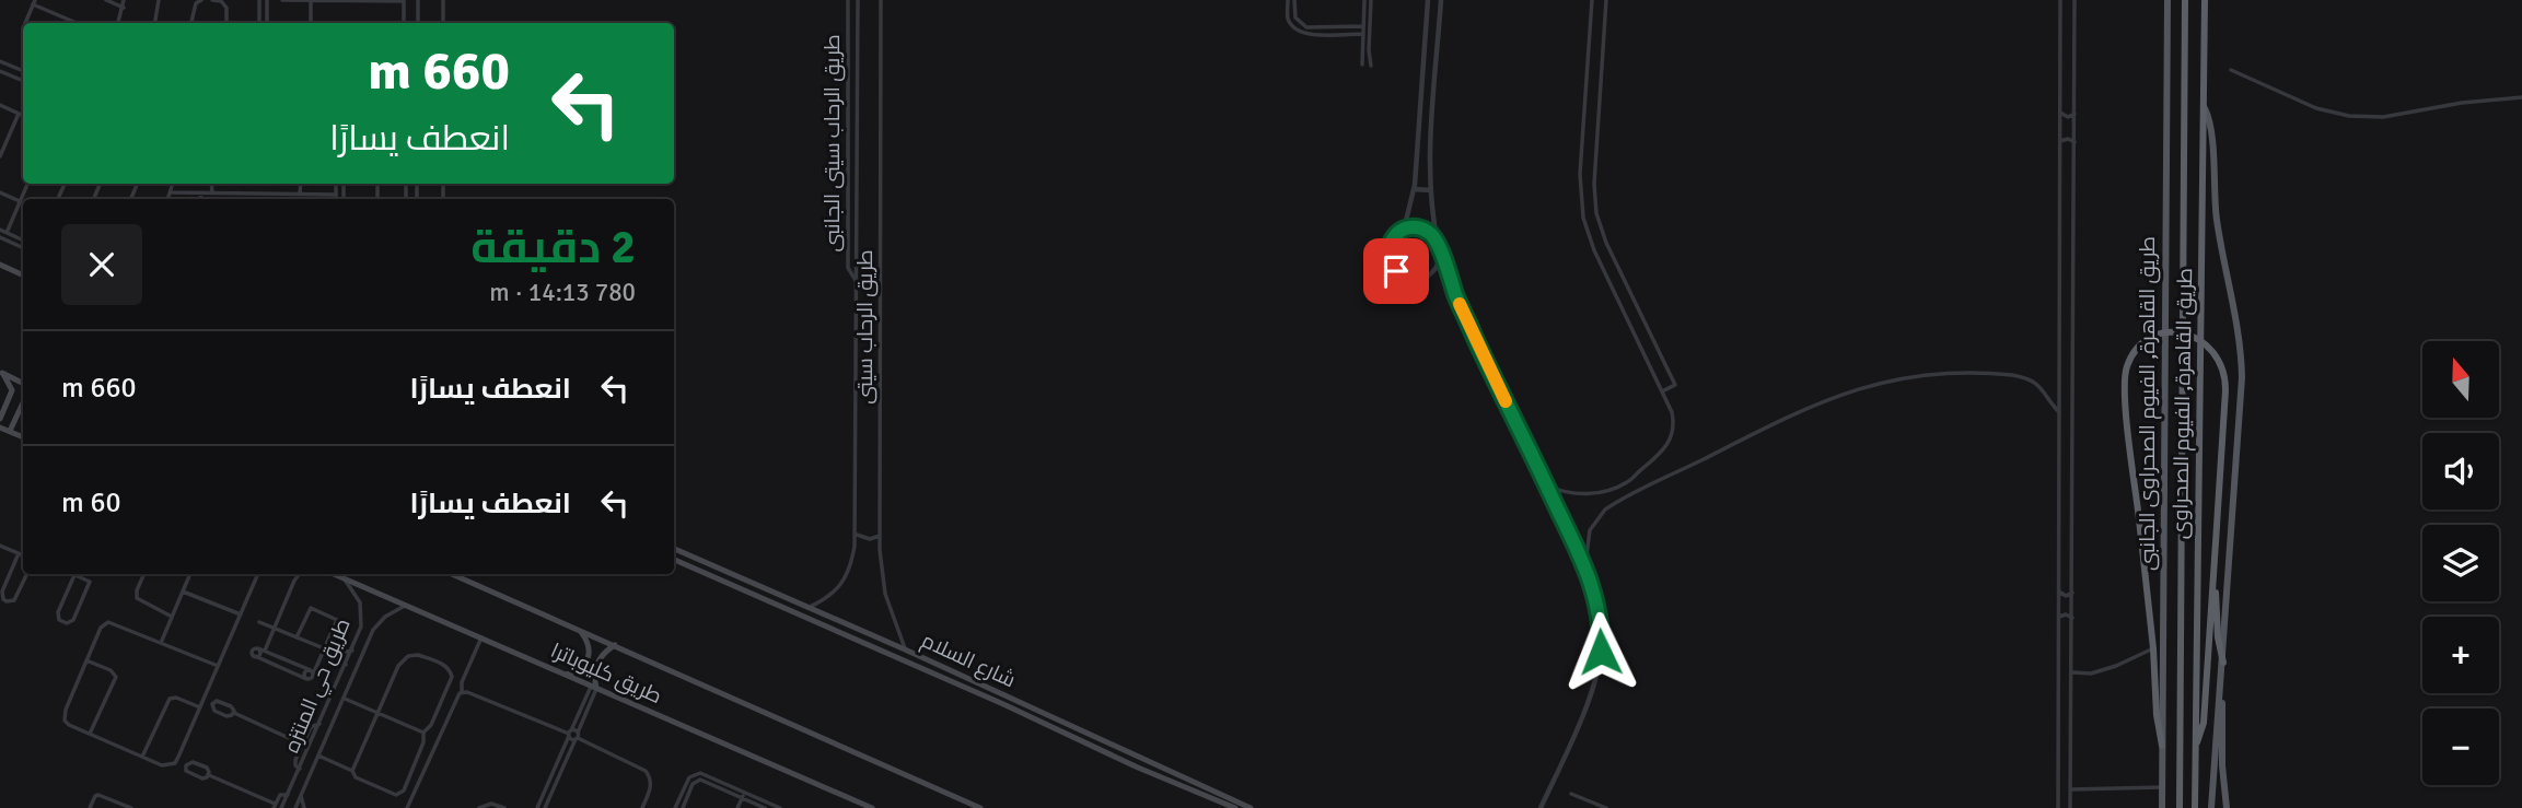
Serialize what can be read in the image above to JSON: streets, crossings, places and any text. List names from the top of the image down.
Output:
{
  "streets": {
    "highway": ["طريق القاهرة, الفيوم الصحراوى"],
    "main road": ["طريق القاهرة, الفيوم الصحراوى الجانبى", "شارع السلام", "طريق كليوباترا"],
    "street": ["طريق الرحاب سيتى الجانبى", "طريق الرحاب سيتى", "طريق حي المنتزه"]
  },
  "crossings": [
    ["طريق الرحاب سيتى الجانبى", "طريق الرحاب سيتى"],
    ["طريق الرحاب سيتى", "شارع السلام"],
    ["طريق كليوباترا", "طريق حي المنتزه"]
  ],
  "north": "top",
  "page": {
    "turn": ["660 m", "انعطف يسارًا"],
    "heading": ["2 دقيقة", "780 m · 14:13"],
    "list": [
      {
        "name": "انعطف يسارًا",
        "value": "660 m"
      },
      {
        "name": "انعطف يسارًا",
        "value": "60 m"
      }
    ],
    "map_buttons": ["+", "−"]
  }
}
